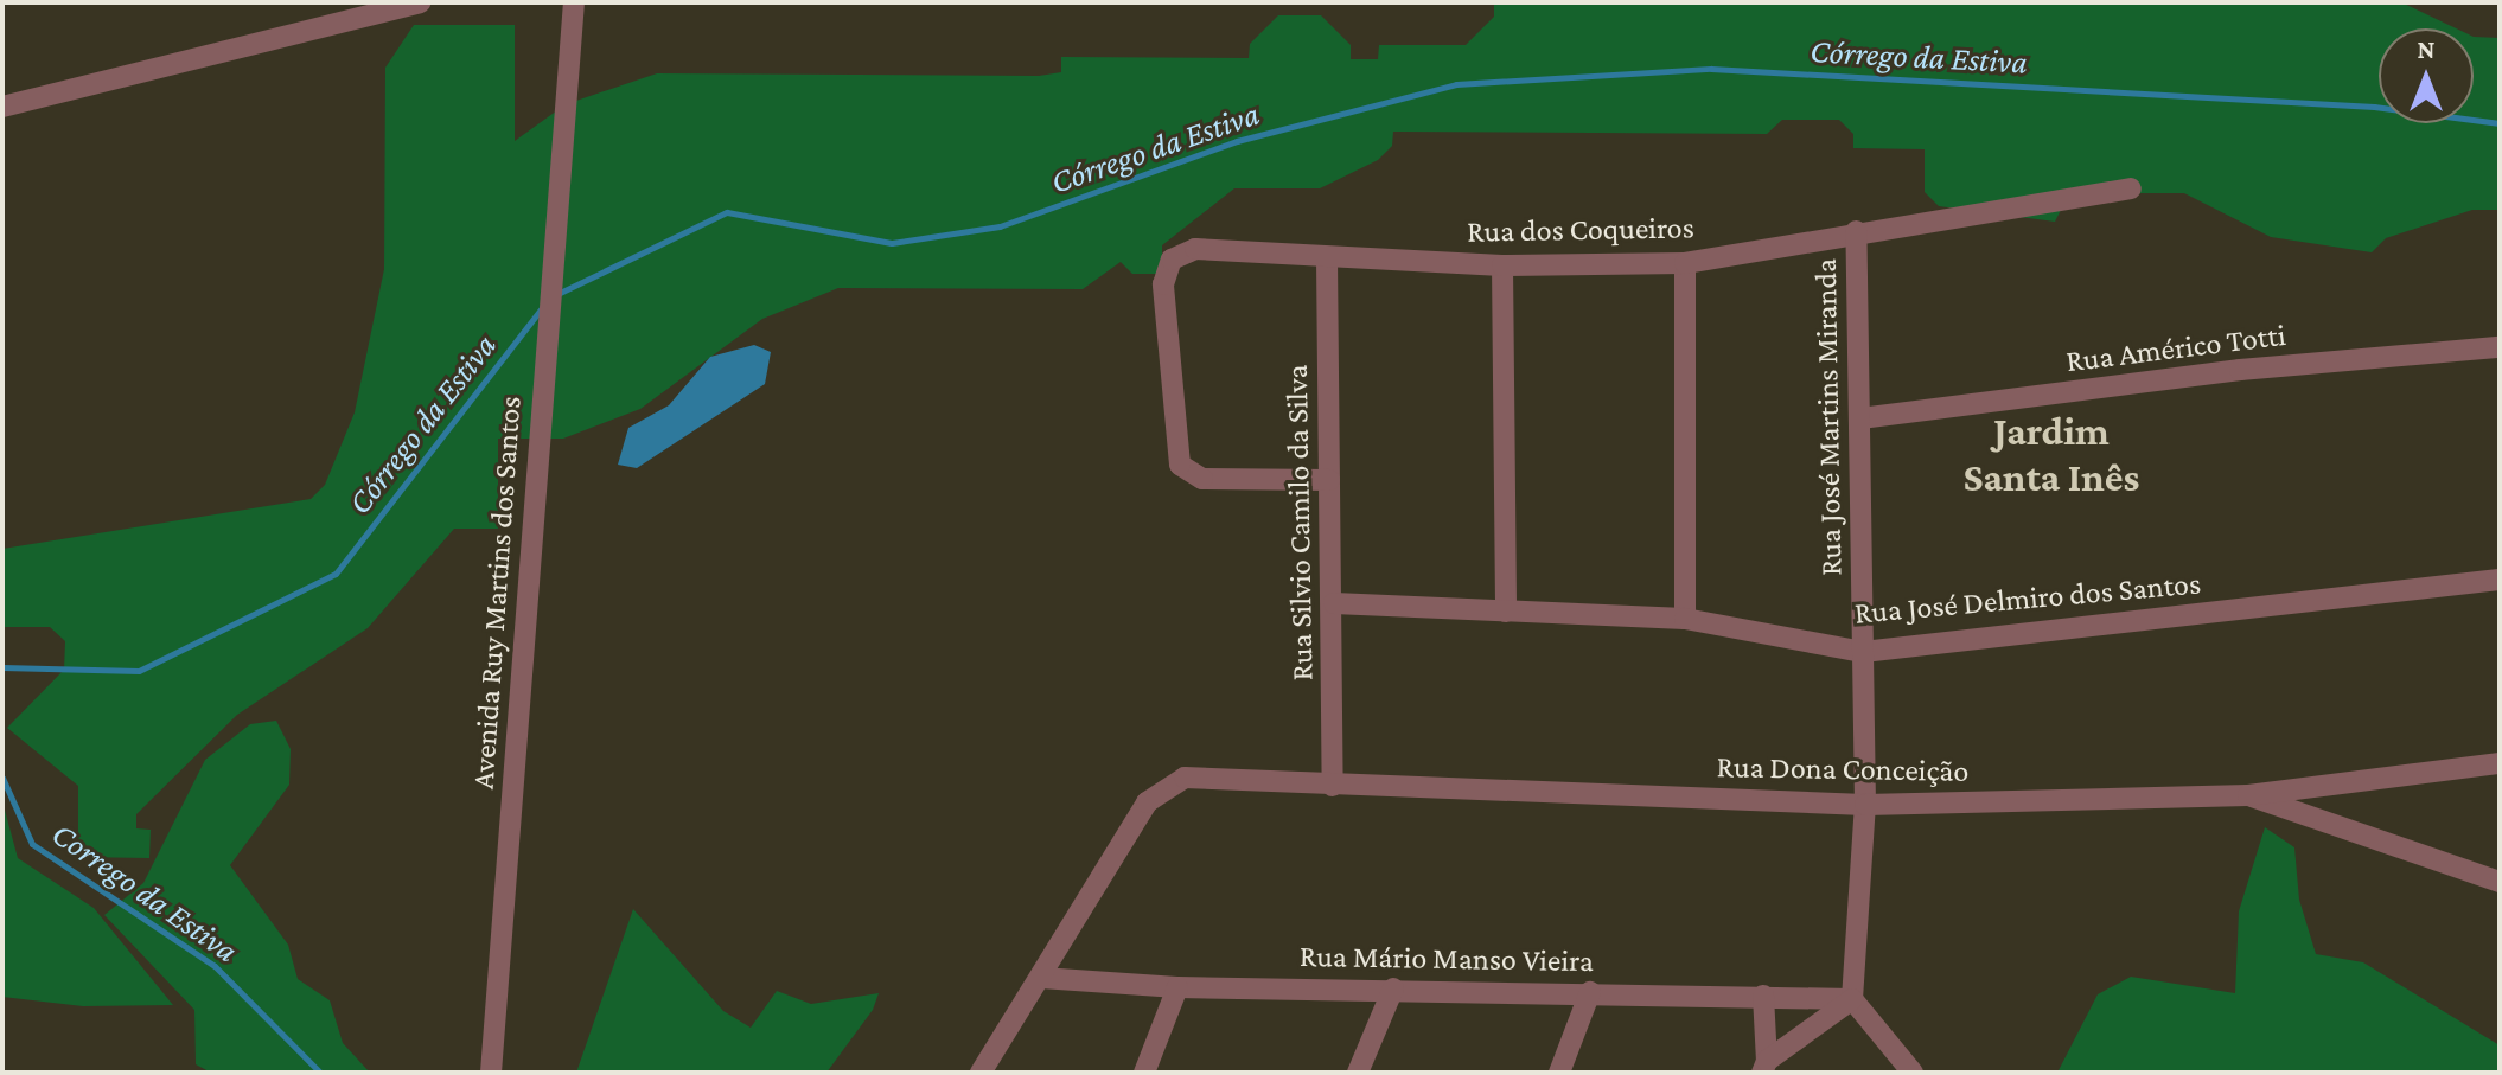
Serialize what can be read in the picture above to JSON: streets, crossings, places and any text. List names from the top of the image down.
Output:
{
  "streets": {
    "street": [
      "Rua dos Coqueiros",
      "Rua Américo Totti",
      "Rua José Martins Miranda",
      "Rua Silvio Camilo da Silva",
      "Avenida Ruy Martins dos Santos",
      "Rua José Delmiro dos Santos",
      "Rua Dona Conceição",
      "Rua Mário Manso Vieira"
    ]
  },
  "crossings": [
    ["Rua dos Coqueiros", "Rua José Martins Miranda"],
    ["Rua dos Coqueiros", "Rua Silvio Camilo da Silva"],
    ["Rua Américo Totti", "Rua José Martins Miranda"],
    ["Rua José Martins Miranda", "Rua José Delmiro dos Santos"],
    ["Rua José Martins Miranda", "Rua Dona Conceição"],
    ["Rua José Martins Miranda", "Rua Mário Manso Vieira"],
    ["Rua Silvio Camilo da Silva", "Rua José Delmiro dos Santos"],
    ["Rua Silvio Camilo da Silva", "Rua Dona Conceição"],
    ["Rua Dona Conceição", "Rua Mário Manso Vieira"]
  ],
  "districts": ["Jardim Santa Inês"],
  "water": ["Córrego da Estiva", "Corrego da Estiva"],
  "north": "top"
}
